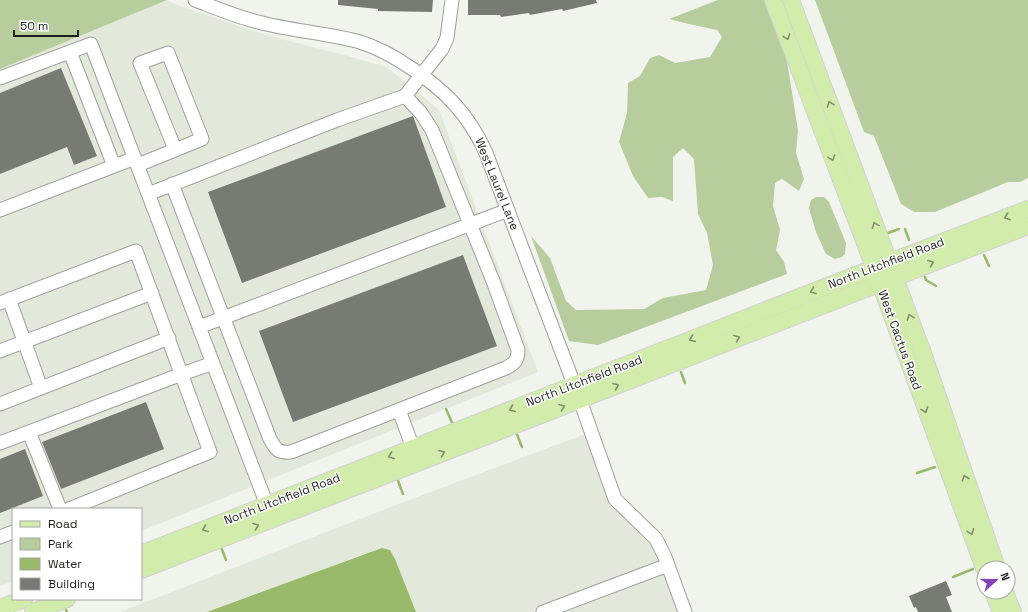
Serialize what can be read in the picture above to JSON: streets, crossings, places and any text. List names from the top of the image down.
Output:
{
  "streets": {
    "main road": ["North Litchfield Road", "West Cactus Road"],
    "street": ["West Laurel Lane"]
  },
  "crossings": [
    ["West Laurel Lane", "North Litchfield Road"],
    ["North Litchfield Road", "West Cactus Road"]
  ],
  "legend": [
    "Road",
    "Park",
    "Water",
    "Building"
  ],
  "scale_bar": "50 m",
  "north": "right"
}
